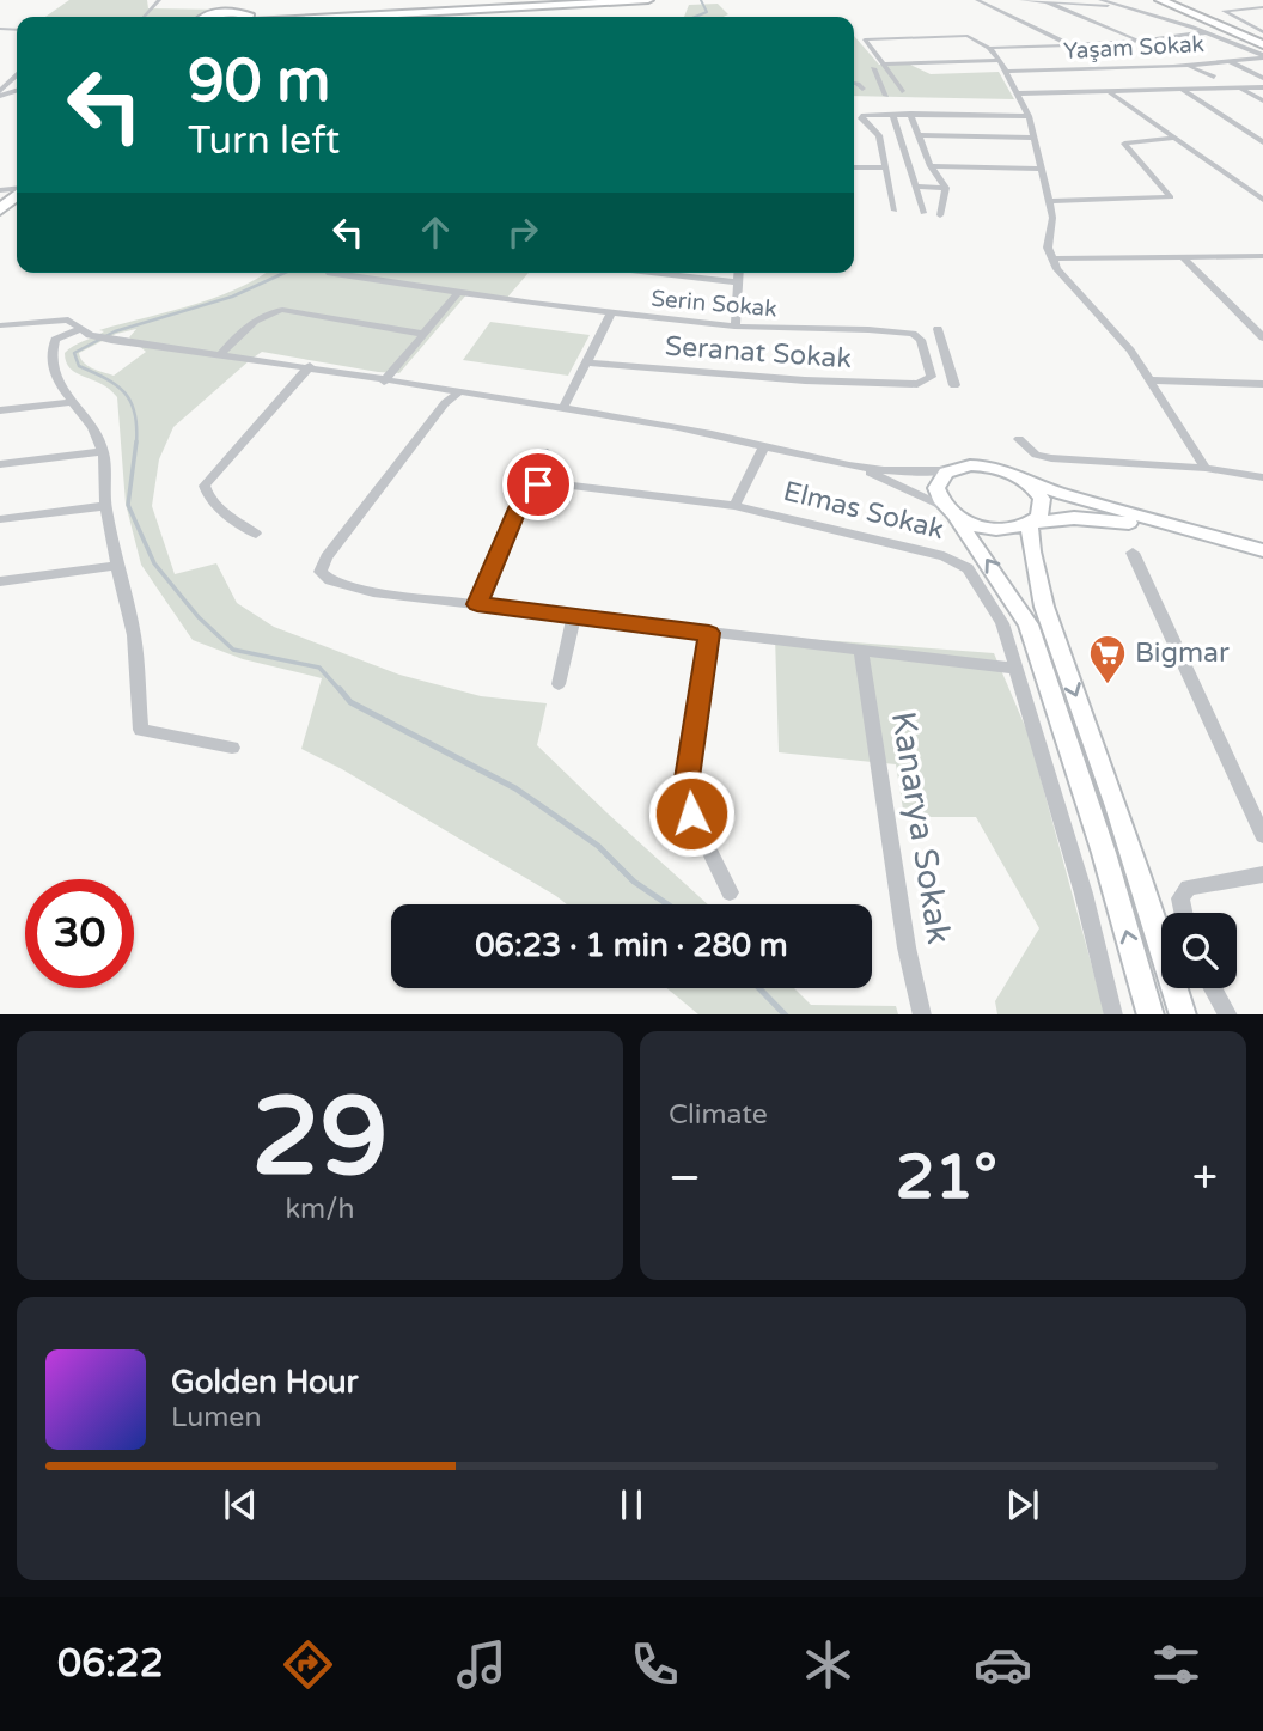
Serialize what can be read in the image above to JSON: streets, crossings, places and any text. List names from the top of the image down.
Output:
{
  "streets": {
    "street": [
      "Yaşam Sokak",
      "Serin Sokak",
      "Seranat Sokak",
      "Elmas Sokak",
      "Kanarya Sokak"
    ]
  },
  "crossings": [
    ["Serin Sokak", "Seranat Sokak"]
  ],
  "places": {
    "supermarket": ["Bigmar"]
  },
  "page": {
    "turn": ["90 m", "Turn left"],
    "limit": "30",
    "trip": "06:23 · 1 min · 280 m",
    "tile": [
      ["29", "km/h"],
      "Climate"
    ],
    "heat": ["−", "21°", "+"],
    "song": ["Golden Hour", "Lumen"],
    "tabs": "06:22"
  }
}
